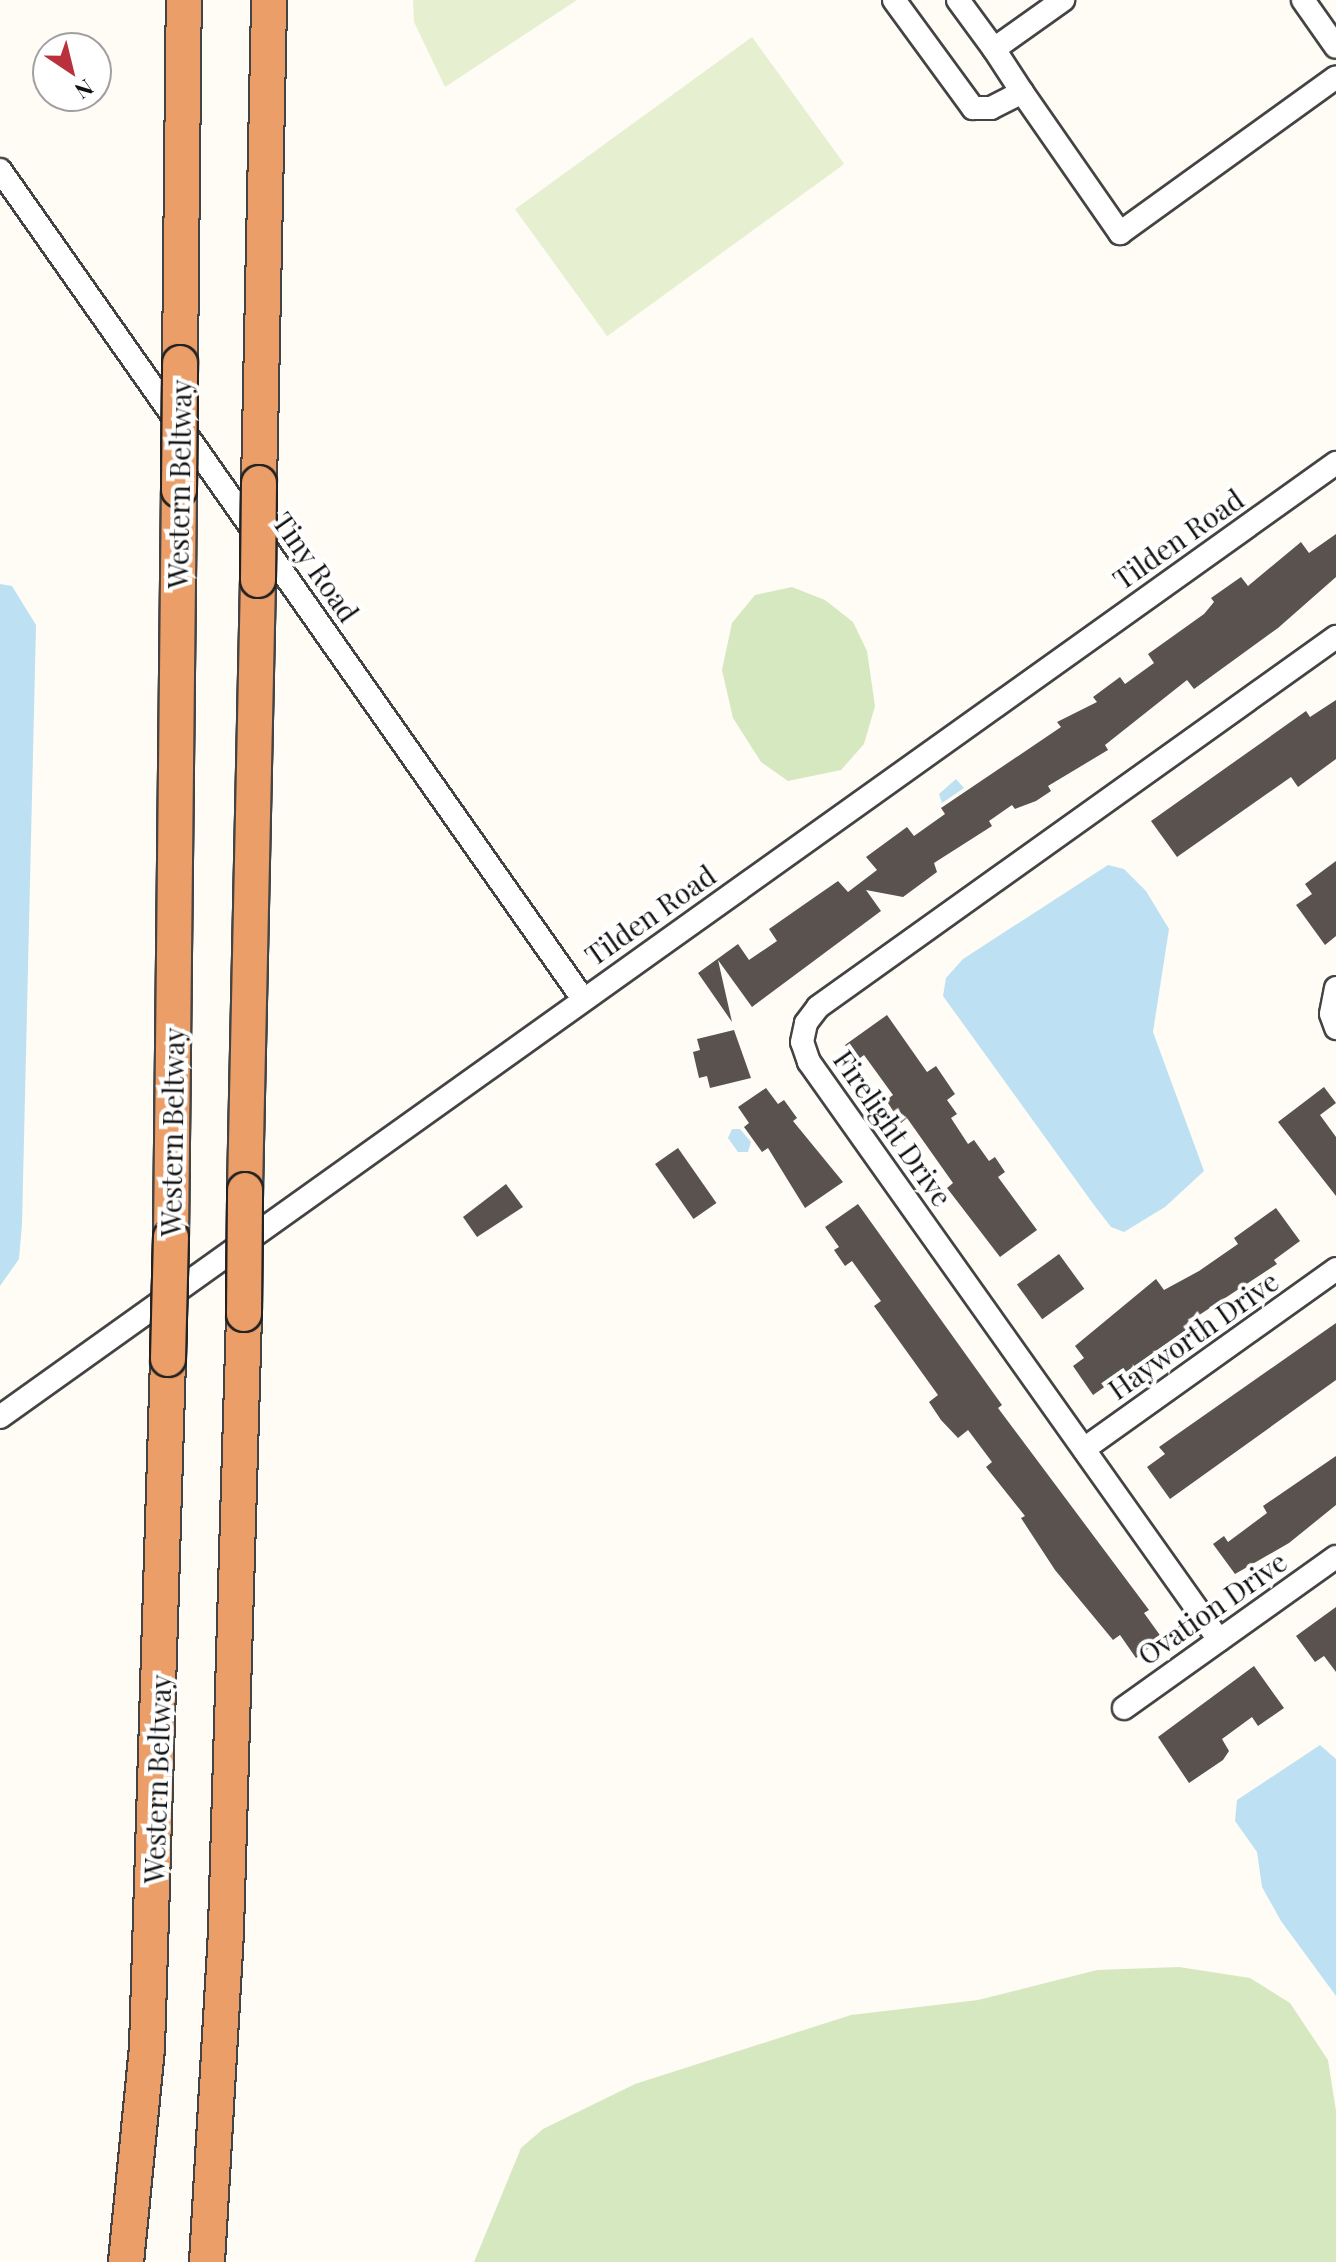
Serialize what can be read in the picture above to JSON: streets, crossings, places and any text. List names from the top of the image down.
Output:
{
  "streets": {
    "highway": ["Western Beltway"],
    "street": [
      "Tilden Road",
      "Tiny Road",
      "Firelight Drive",
      "Hayworth Drive",
      "Ovation Drive"
    ]
  },
  "crossings": [
    ["Tilden Road", "Tiny Road"],
    ["Firelight Drive", "Hayworth Drive"],
    ["Firelight Drive", "Ovation Drive"]
  ],
  "north": "bottom right"
}
